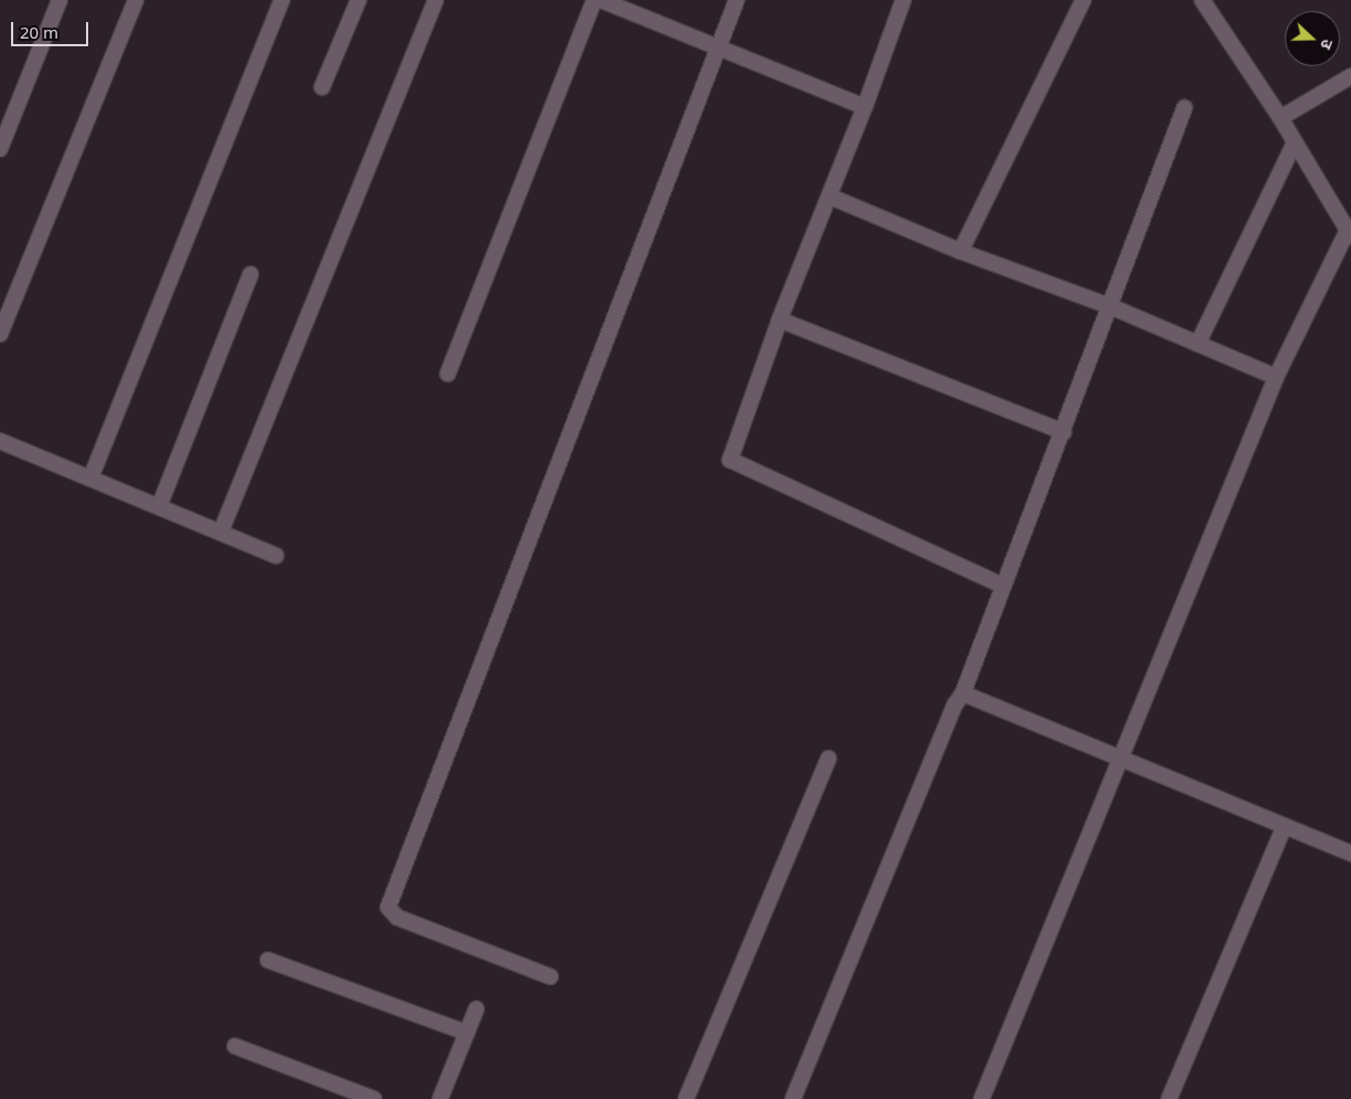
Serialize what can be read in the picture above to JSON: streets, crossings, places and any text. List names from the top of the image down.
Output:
{
  "scale_bar": "20 m",
  "north": "right"
}
